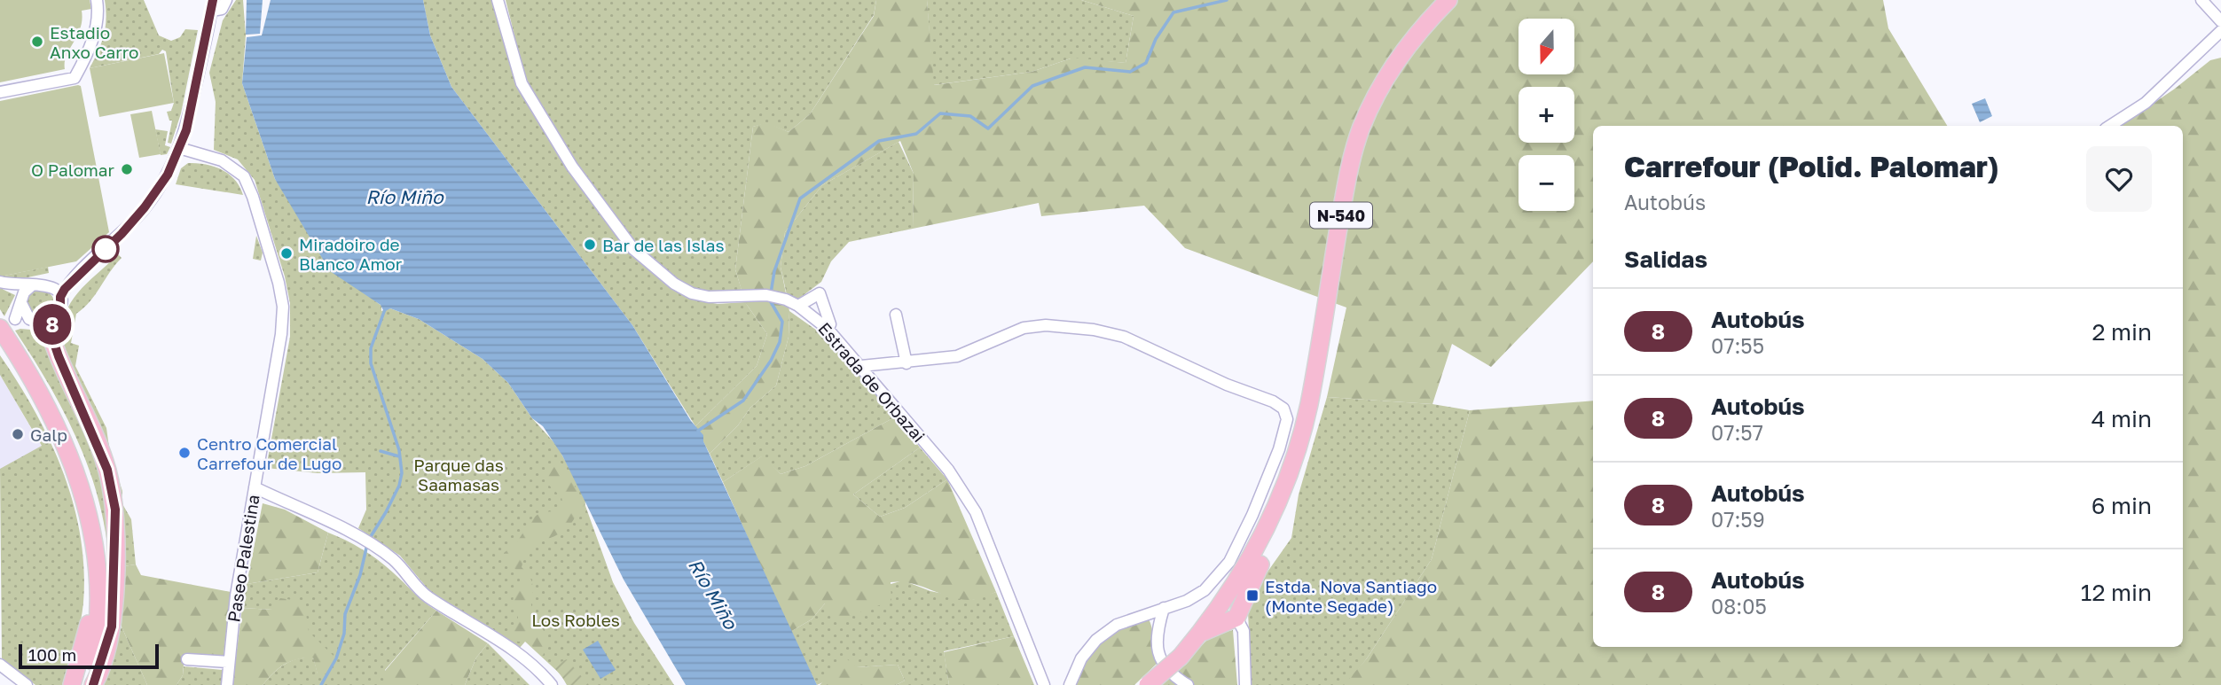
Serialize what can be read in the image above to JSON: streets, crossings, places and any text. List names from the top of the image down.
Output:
{
  "streets": {
    "highway": ["N-540"],
    "street": ["Estrada de Orbazai", "Paseo Palestina"]
  },
  "water": ["Río Miño"],
  "parks": ["Parque das Saamasas", "Los Robles"],
  "places": {
    "other": [
      "Estadio Anxo Carro",
      "O Palomar",
      "Bar de las Islas",
      "Miradoiro de Blanco Amor",
      "Galp",
      "Centro Comercial Carrefour de Lugo"
    ],
    "transit": ["Estda. Nova Santiago (Monte Segade)"]
  },
  "lines": ["bus line 8"],
  "scale_bar": "100 m",
  "north": "bottom",
  "page": {
    "on_map": "8",
    "map_buttons": ["+", "−"],
    "heading": [
      ["Carrefour (Polid. Palomar)", "Autobús"],
      "Salidas"
    ],
    "list": [
      {
        "mark": "8",
        "name": "Autobús",
        "note": "07:55",
        "value": "2 min"
      },
      {
        "mark": "8",
        "name": "Autobús",
        "note": "07:57",
        "value": "4 min"
      },
      {
        "mark": "8",
        "name": "Autobús",
        "note": "07:59",
        "value": "6 min"
      },
      {
        "mark": "8",
        "name": "Autobús",
        "note": "08:05",
        "value": "12 min"
      }
    ],
    "scale": "100 m"
  }
}
